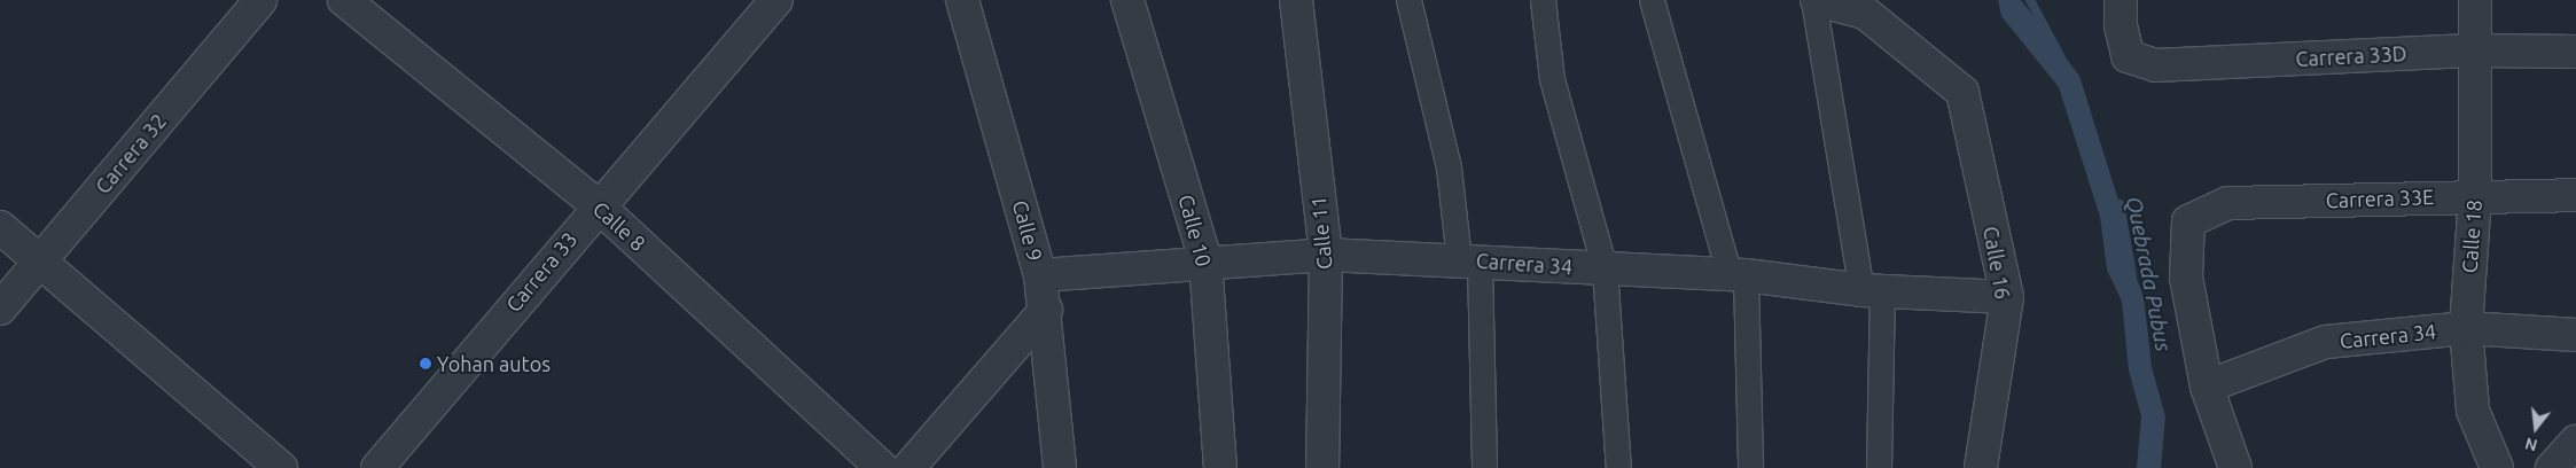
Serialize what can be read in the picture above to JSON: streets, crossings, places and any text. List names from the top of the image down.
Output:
{
  "streets": {
    "street": [
      "Carrera 33D",
      "Carrera 32",
      "Carrera 33E",
      "Calle 8",
      "Calle 9",
      "Calle 10",
      "Calle 11",
      "Calle 18",
      "Calle 16",
      "Carrera 34",
      "Carrera 33"
    ]
  },
  "crossings": [
    ["Carrera 33D", "Calle 18"],
    ["Carrera 33E", "Calle 18"],
    ["Carrera 33E", "Carrera 34"],
    ["Calle 8", "Carrera 33"],
    ["Calle 9", "Carrera 34"],
    ["Calle 10", "Carrera 34"],
    ["Calle 11", "Carrera 34"],
    ["Calle 18", "Carrera 34"],
    ["Calle 16", "Carrera 34"]
  ],
  "water": ["Quebrada Pubus"],
  "places": ["Yohan autos"],
  "north": "bottom"
}
